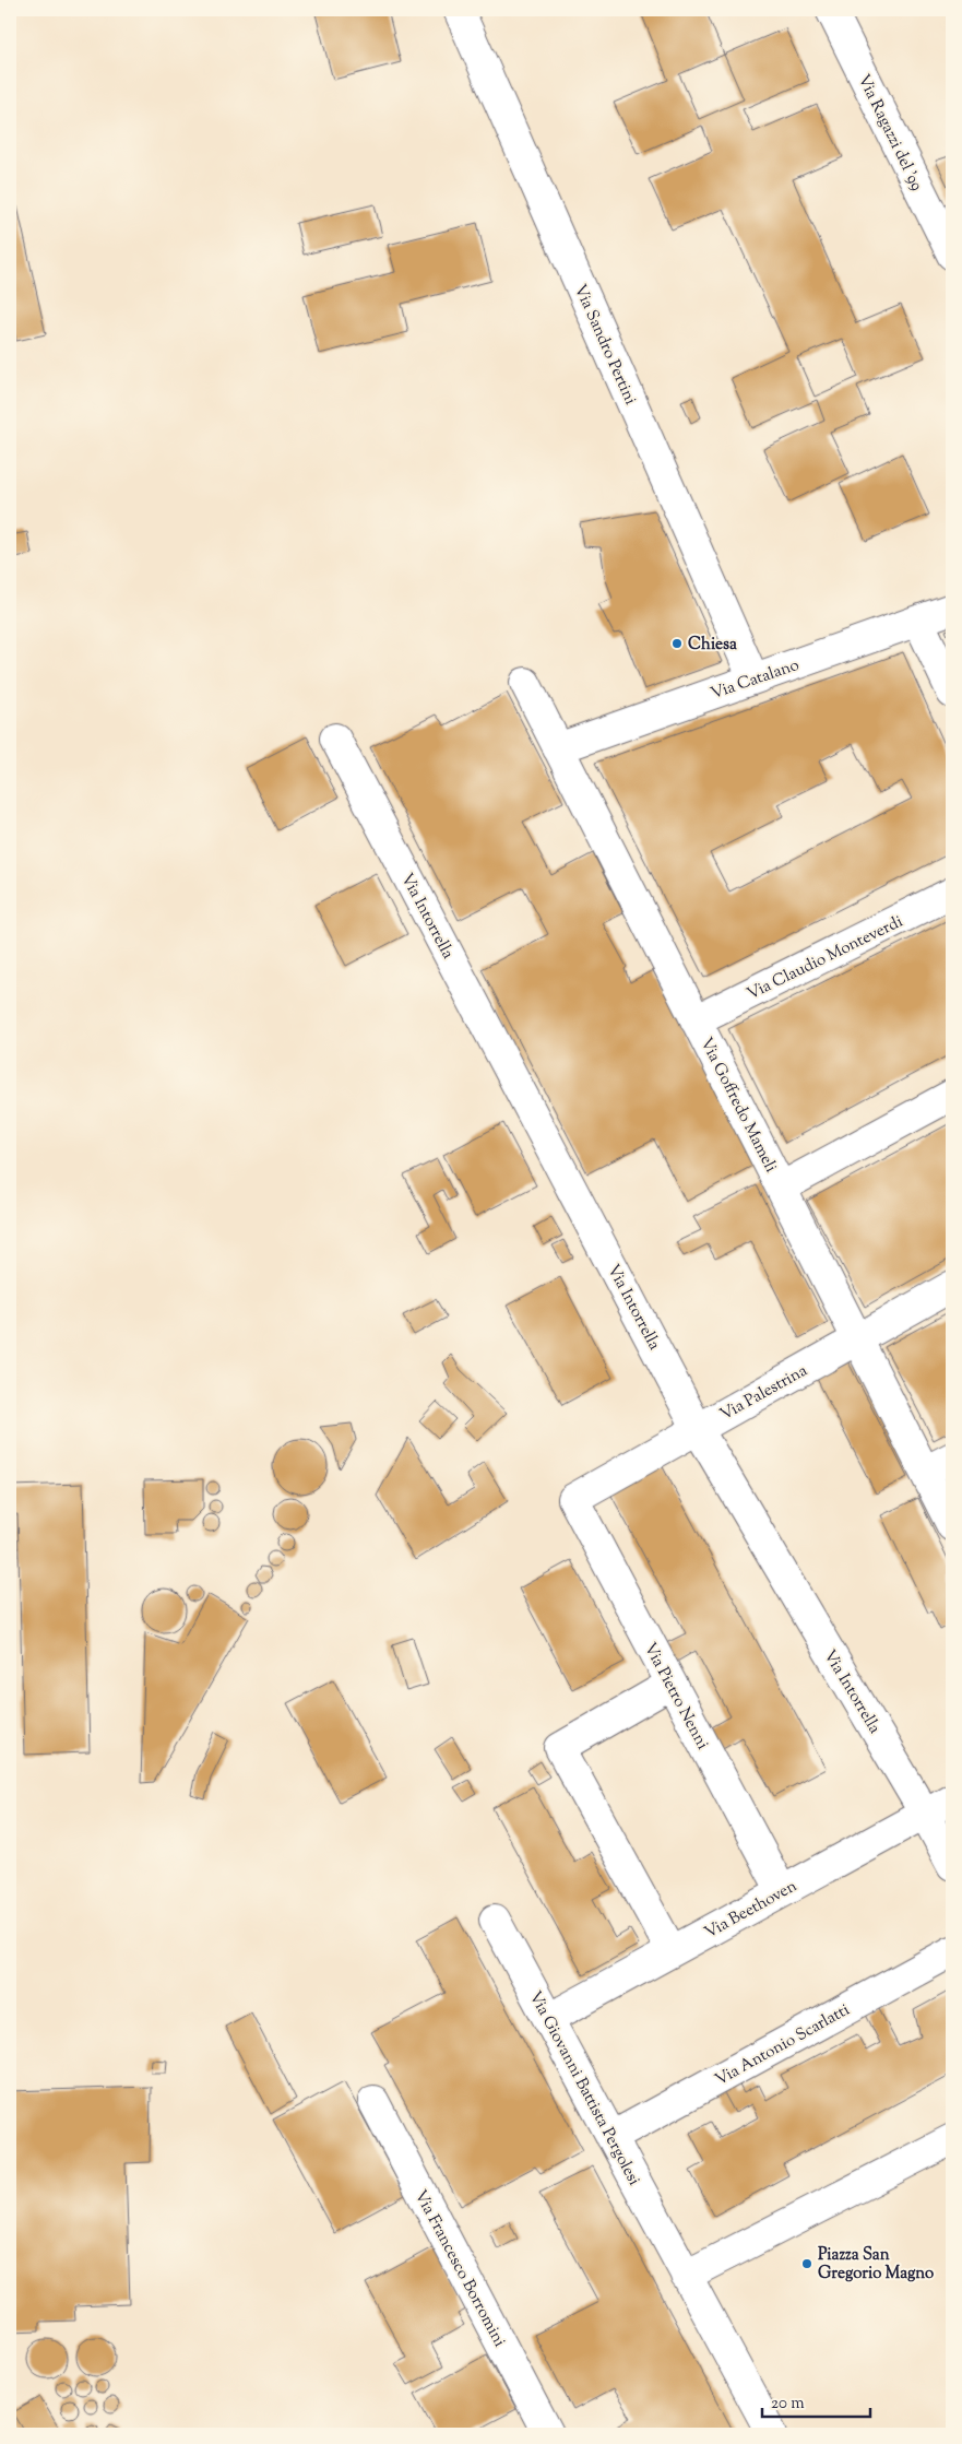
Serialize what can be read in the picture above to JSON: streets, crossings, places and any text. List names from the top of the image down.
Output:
{
  "streets": {
    "street": [
      "Via Ragazzi del '99",
      "Via Sandro Pertini",
      "Via Catalano",
      "Via Intorrella",
      "Via Claudio Monteverdi",
      "Via Goffredo Mameli",
      "Via Palestrina",
      "Via Pietro Nenni",
      "Via Beethoven",
      "Via Antonio Scarlatti",
      "Via Giovanni Battista Pergolesi",
      "Via Francesco Borromini"
    ]
  },
  "crossings": [
    ["Via Sandro Pertini", "Via Catalano"],
    ["Via Catalano", "Via Goffredo Mameli"],
    ["Via Intorrella", "Via Palestrina"],
    ["Via Intorrella", "Via Beethoven"],
    ["Via Claudio Monteverdi", "Via Goffredo Mameli"],
    ["Via Goffredo Mameli", "Via Palestrina"],
    ["Via Palestrina", "Via Pietro Nenni"],
    ["Via Pietro Nenni", "Via Beethoven"],
    ["Via Beethoven", "Via Giovanni Battista Pergolesi"],
    ["Via Antonio Scarlatti", "Via Giovanni Battista Pergolesi"]
  ],
  "places": ["Chiesa", "Piazza San Gregorio Magno"],
  "scale_bar": "20 m"
}
